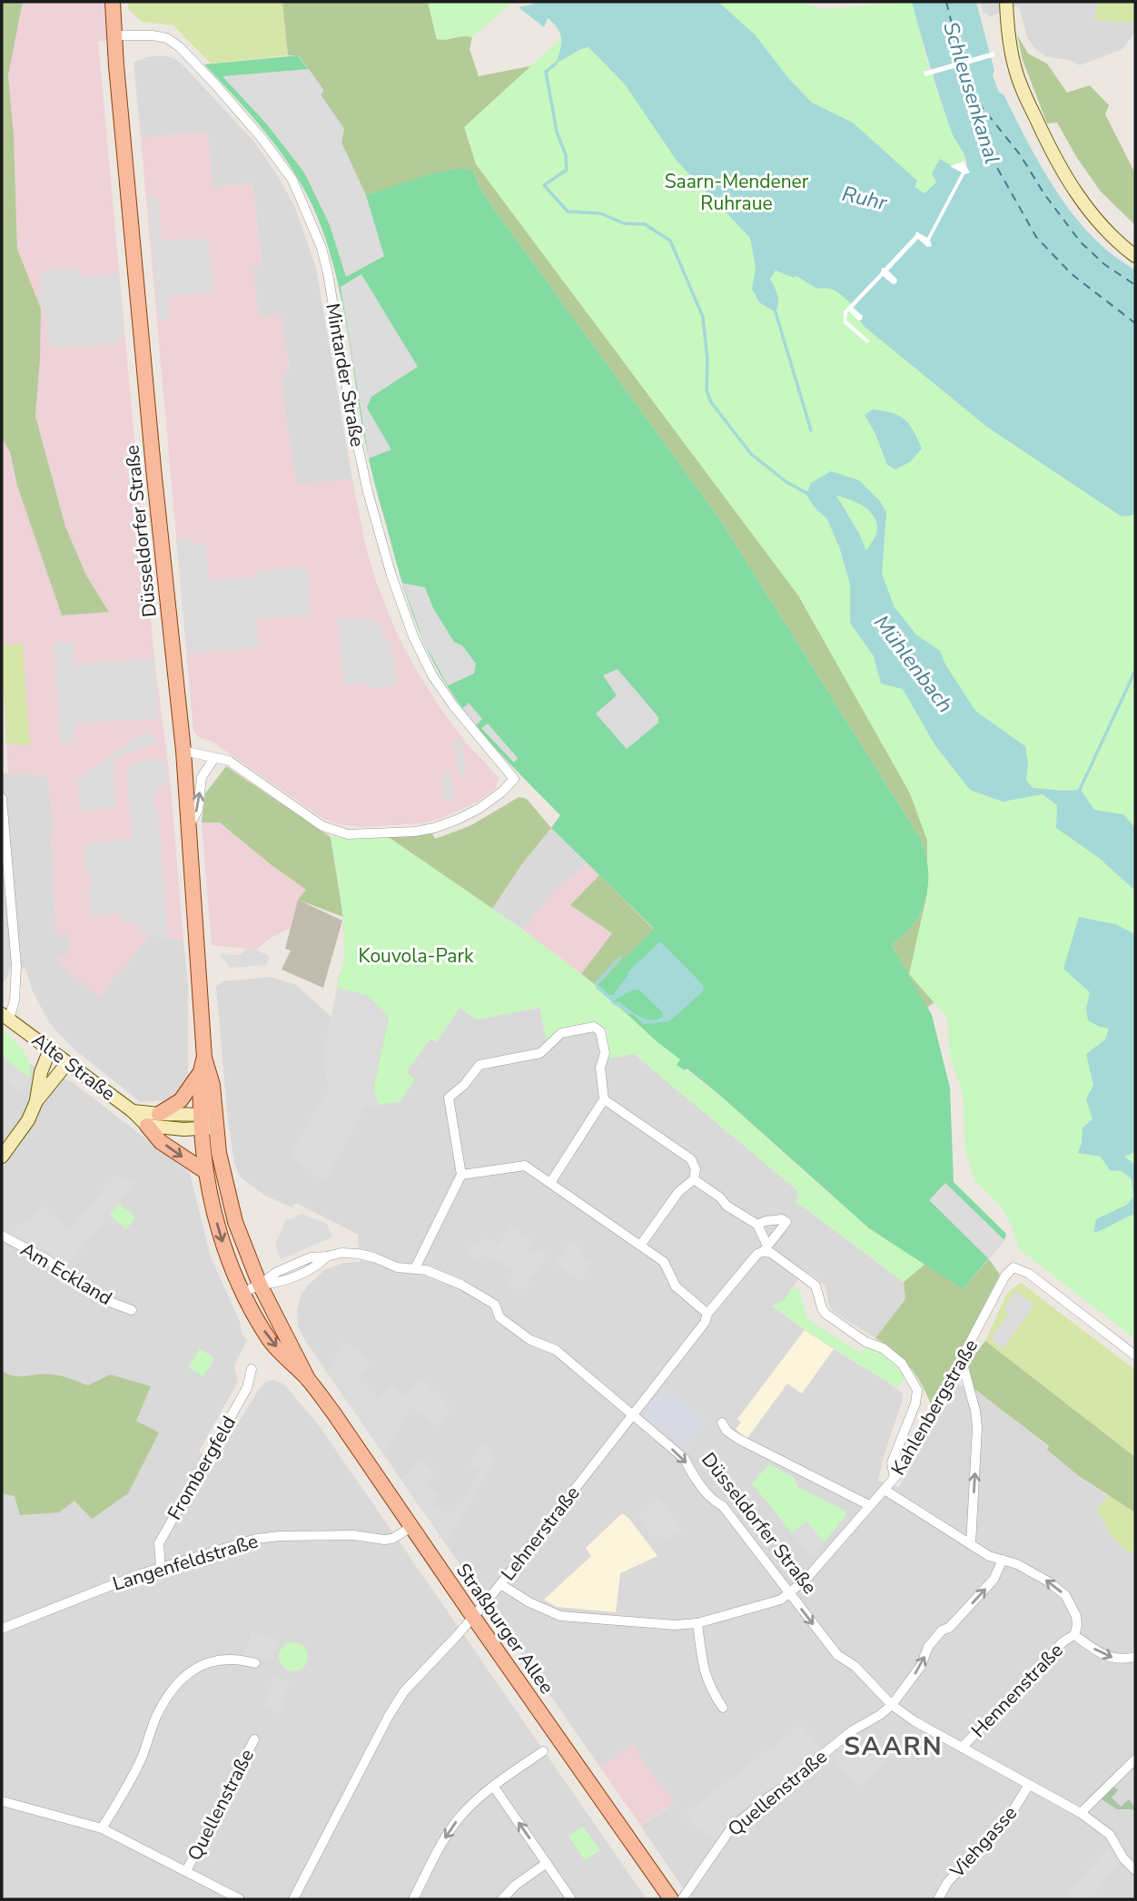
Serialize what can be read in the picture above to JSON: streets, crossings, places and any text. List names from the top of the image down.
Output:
{
  "streets": {
    "main road": ["Düsseldorfer Straße", "Straßburger Allee"],
    "street": [
      "Mintarder Straße",
      "Alte Straße",
      "Am Eckland",
      "Kahlenbergstraße",
      "Frombergfeld",
      "Lehnerstraße",
      "Langenfeldstraße",
      "Hennenstraße",
      "Quellenstraße",
      "Viehgasse"
    ]
  },
  "crossings": [
    ["Mintarder Straße", "Düsseldorfer Straße"],
    ["Düsseldorfer Straße", "Alte Straße"],
    ["Düsseldorfer Straße", "Kahlenbergstraße"],
    ["Düsseldorfer Straße", "Lehnerstraße"],
    ["Düsseldorfer Straße", "Straßburger Allee"],
    ["Düsseldorfer Straße", "Hennenstraße"],
    ["Düsseldorfer Straße", "Quellenstraße"],
    ["Düsseldorfer Straße", "Viehgasse"],
    ["Alte Straße", "Straßburger Allee"],
    ["Frombergfeld", "Langenfeldstraße"],
    ["Lehnerstraße", "Straßburger Allee"],
    ["Langenfeldstraße", "Straßburger Allee"]
  ],
  "districts": ["SAARN"],
  "water": ["Schleusenkanal", "Ruhr", "Mühlenbach"],
  "parks": ["Saarn-Mendener Ruhraue", "Kouvola-Park"]
}
